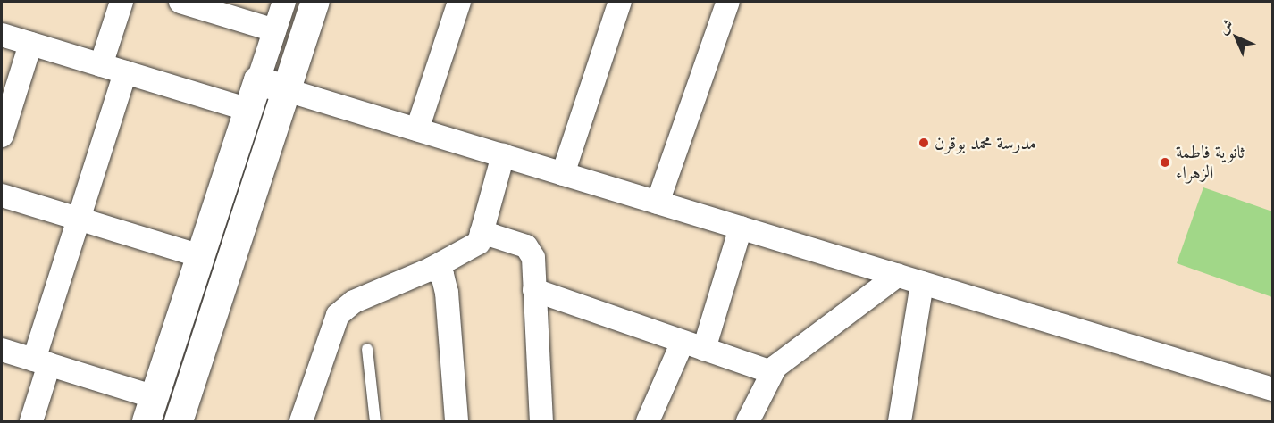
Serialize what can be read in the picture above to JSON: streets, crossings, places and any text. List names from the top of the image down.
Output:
{
  "places": ["مدرسة محمد بوقرن", "ثانوية فاطمة الزهراء"],
  "north": "top left"
}
